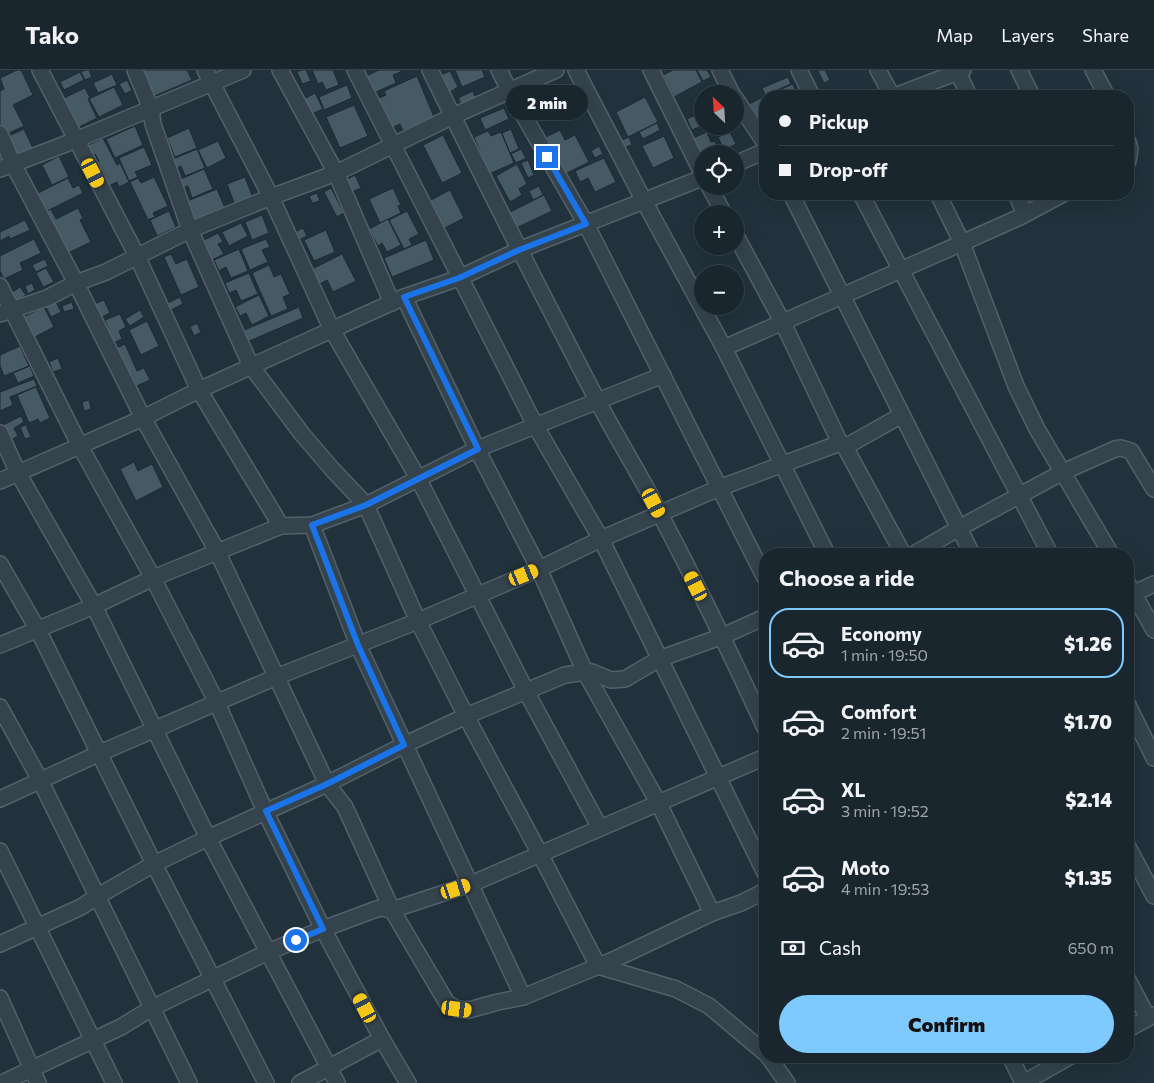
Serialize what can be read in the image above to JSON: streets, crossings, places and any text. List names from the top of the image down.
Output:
{
  "north": "top left",
  "page": {
    "header": "Tako",
    "nav": ["Map", "Layers", "Share"],
    "map_buttons": ["+", "−"],
    "bubble": "2 min",
    "banner": ["Pickup", "Drop-off"],
    "heading": "Choose a ride",
    "list": [
      {
        "name": "Economy",
        "note": "1 min · 19:50",
        "value": "$1.26"
      },
      {
        "name": "Comfort",
        "note": "2 min · 19:51",
        "value": "$1.70"
      },
      {
        "name": "XL",
        "note": "3 min · 19:52",
        "value": "$2.14"
      },
      {
        "name": "Moto",
        "note": "4 min · 19:53",
        "value": "$1.35"
      }
    ],
    "pay": ["Cash", "650 m"],
    "buttons": "Confirm"
  }
}
